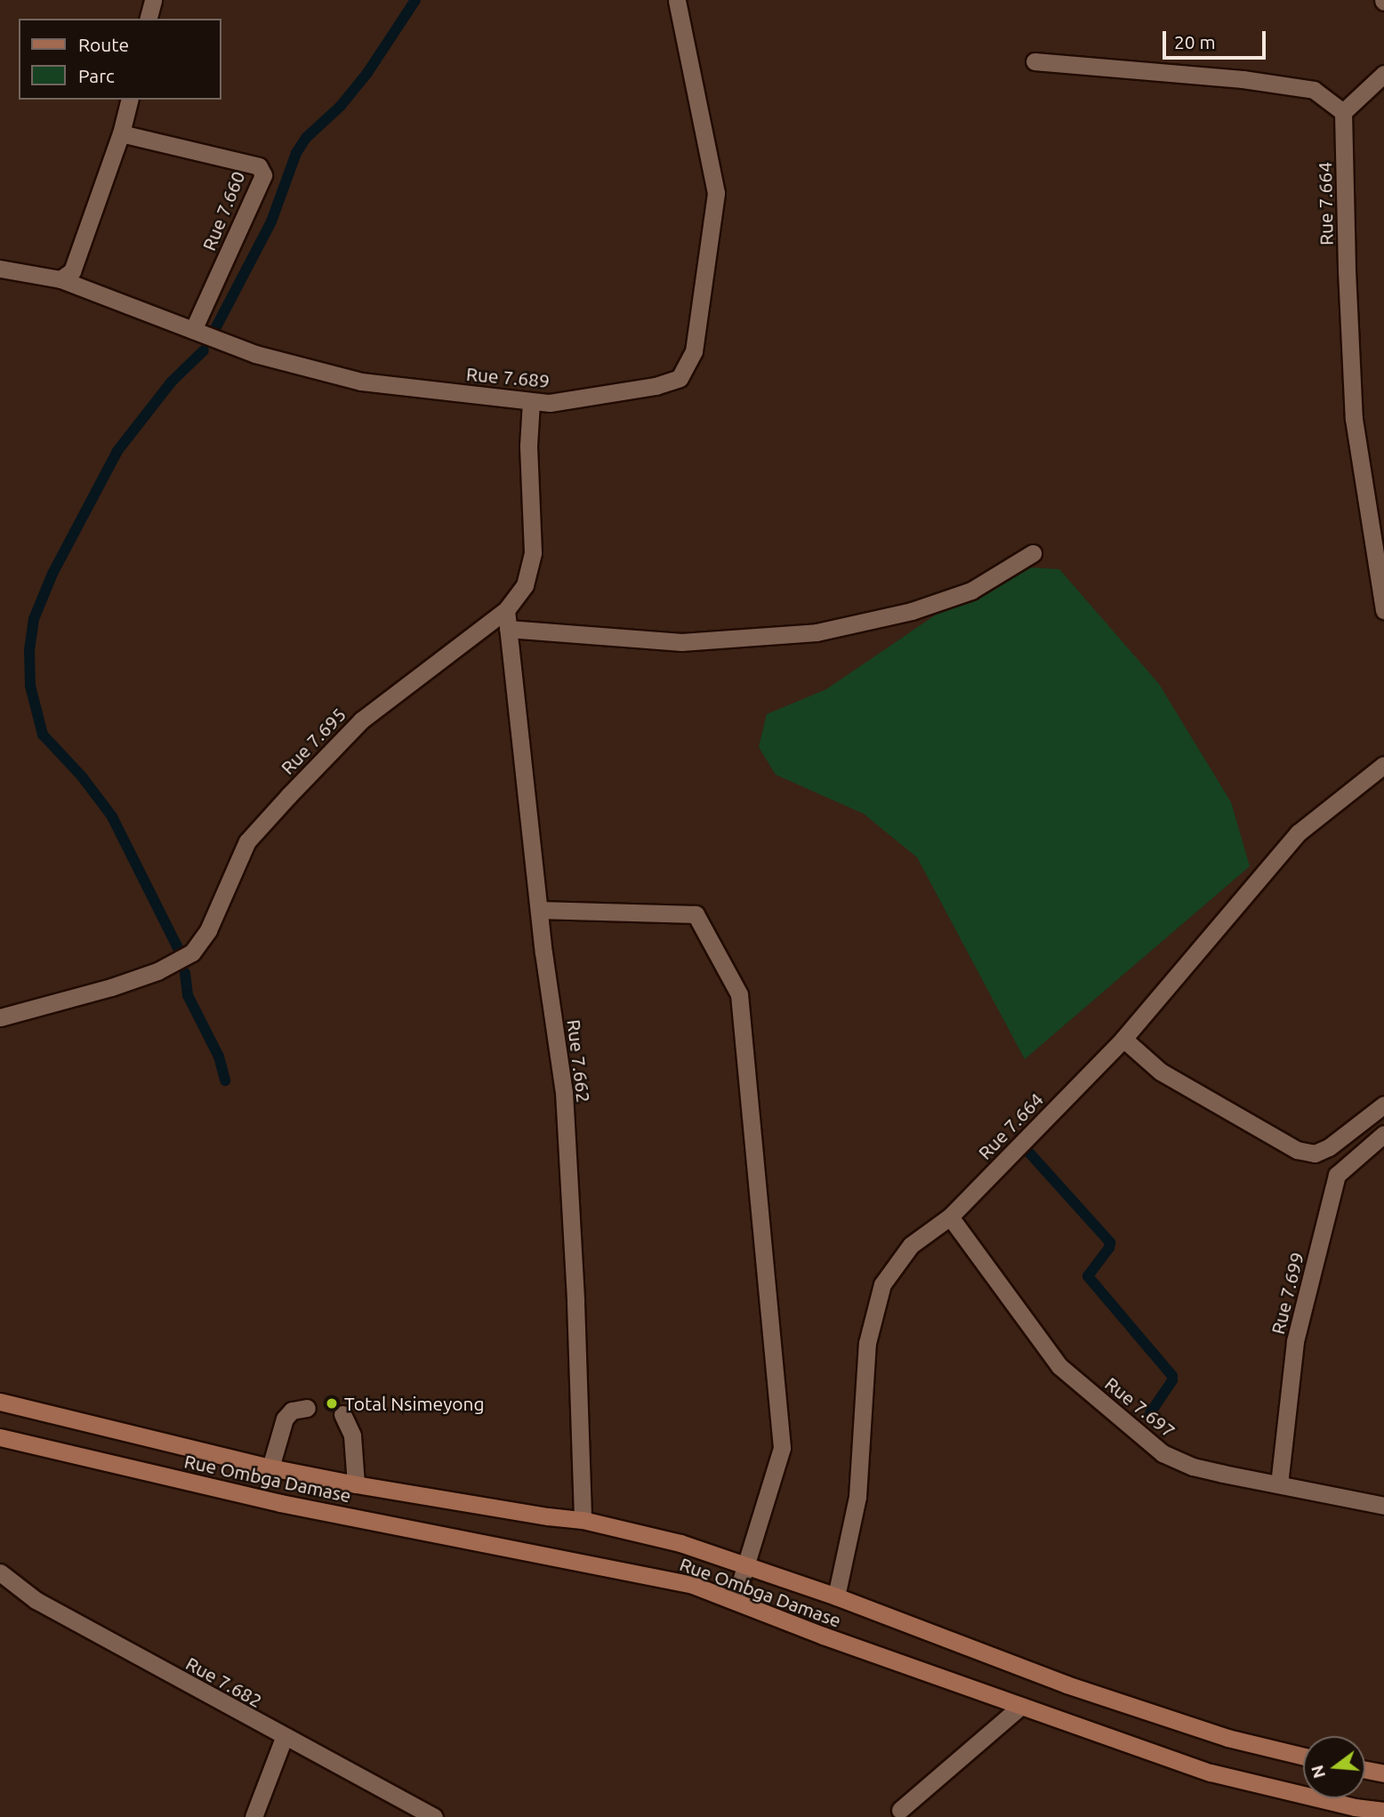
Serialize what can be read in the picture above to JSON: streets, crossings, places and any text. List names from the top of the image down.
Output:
{
  "streets": {
    "main road": ["Rue Ombga Damase"],
    "street": [
      "Rue 7.664",
      "Rue 7.660",
      "Rue 7.689",
      "Rue 7.695",
      "Rue 7.662",
      "Rue 7.699",
      "Rue 7.697",
      "Rue 7.682"
    ]
  },
  "crossings": [
    ["Rue 7.664", "Rue 7.697"],
    ["Rue 7.664", "Rue Ombga Damase"],
    ["Rue 7.660", "Rue 7.689"],
    ["Rue 7.689", "Rue 7.695"],
    ["Rue 7.695", "Rue 7.662"],
    ["Rue 7.662", "Rue Ombga Damase"],
    ["Rue 7.699", "Rue 7.697"]
  ],
  "places": ["Total Nsimeyong"],
  "legend": ["Route", "Parc"],
  "scale_bar": "20 m",
  "north": "left"
}
